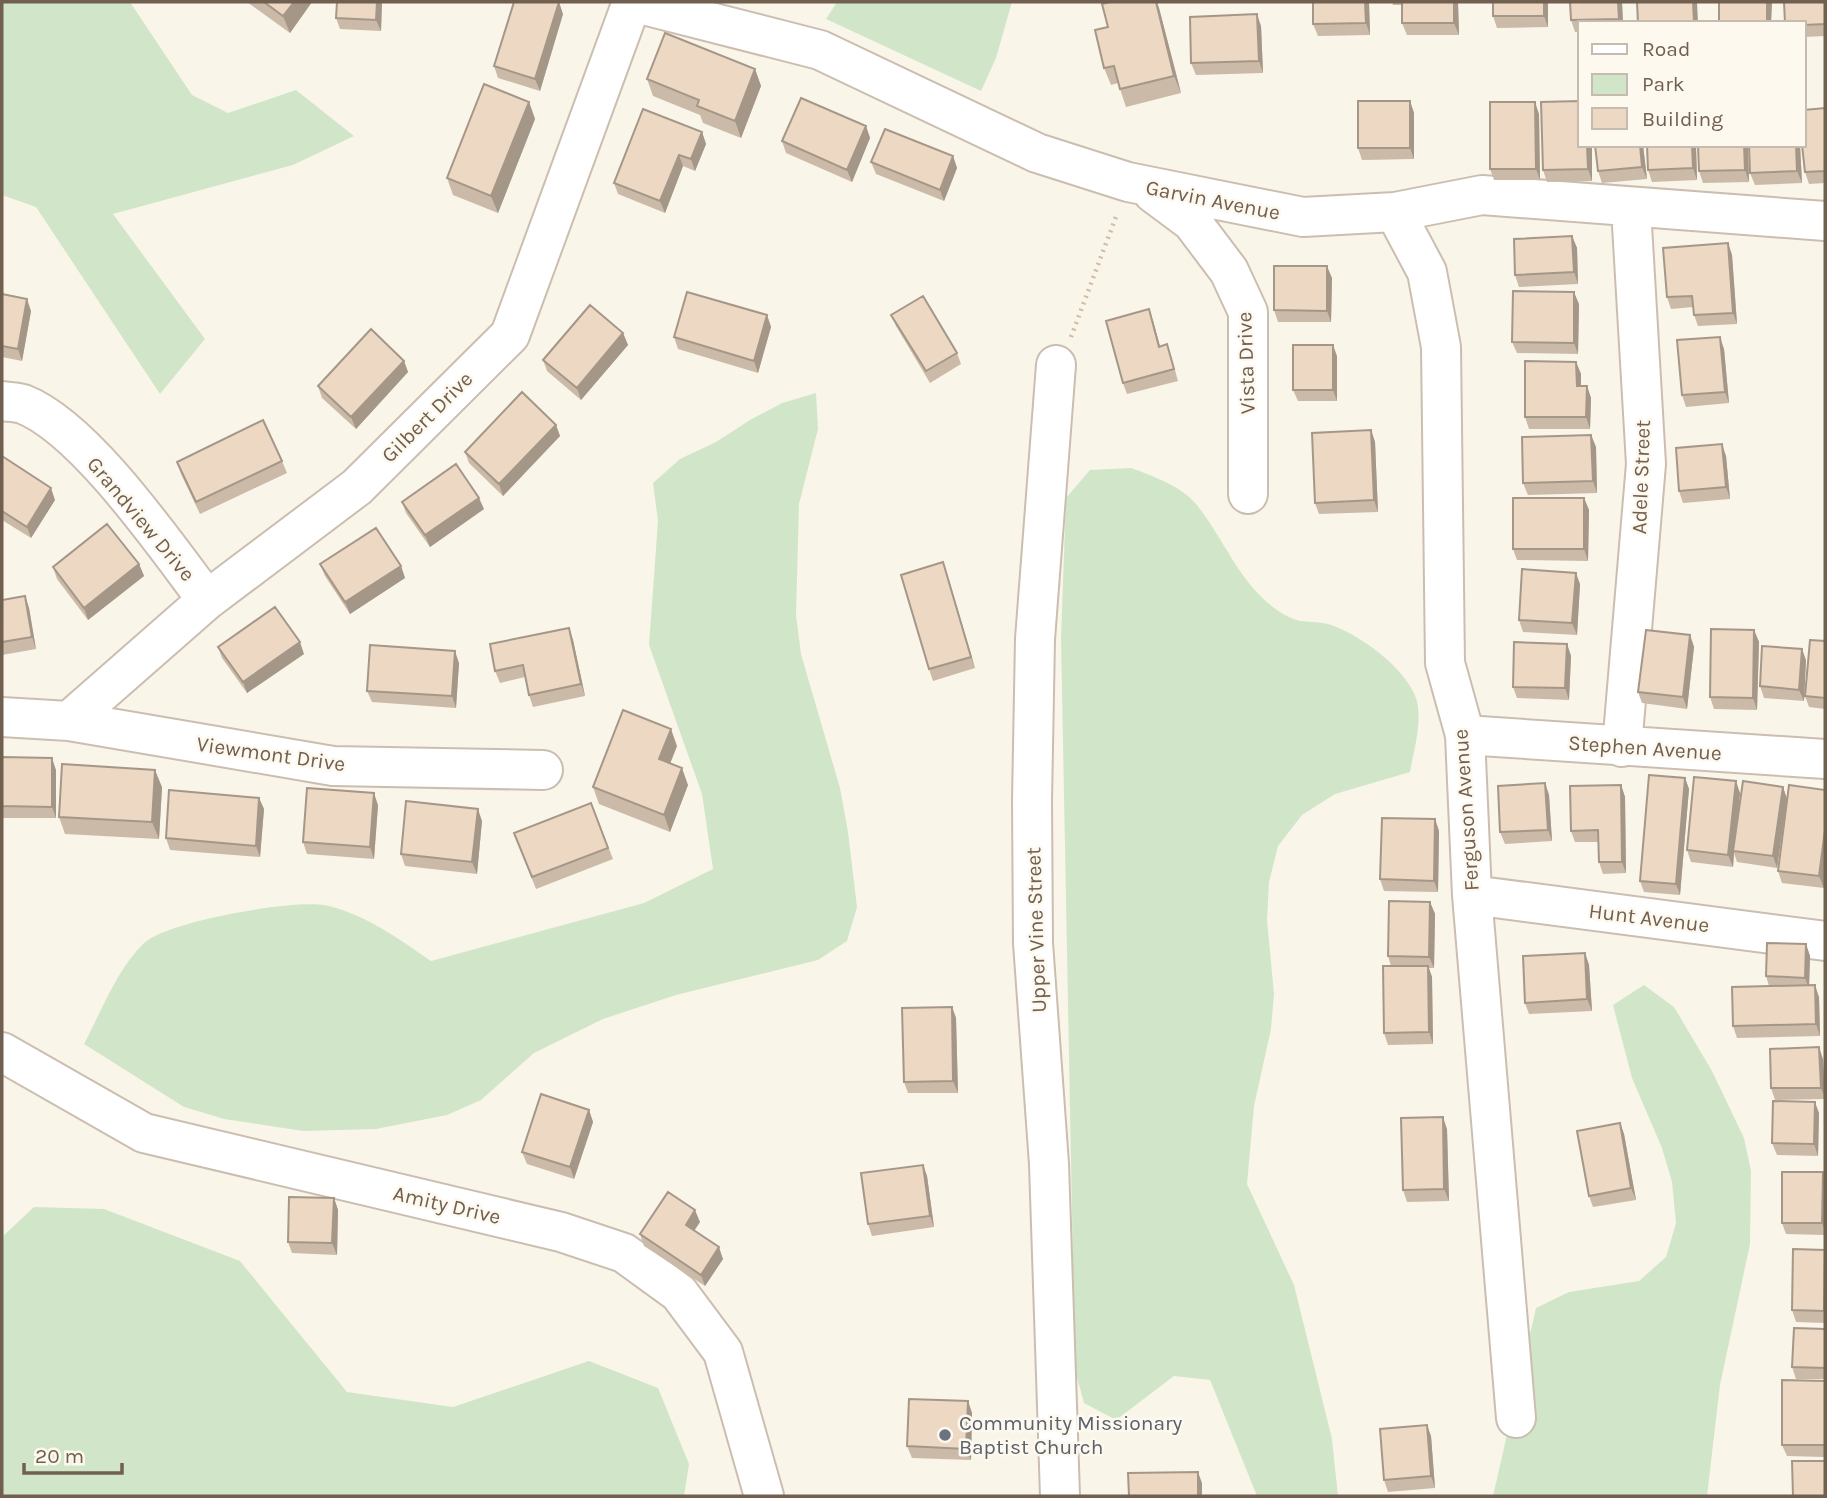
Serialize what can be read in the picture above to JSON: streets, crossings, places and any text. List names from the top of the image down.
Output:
{
  "streets": {
    "street": [
      "Garvin Avenue",
      "Vista Drive",
      "Gilbert Drive",
      "Adele Street",
      "Grandview Drive",
      "Stephen Avenue",
      "Viewmont Drive",
      "Ferguson Avenue",
      "Hunt Avenue",
      "Upper Vine Street",
      "Amity Drive"
    ]
  },
  "crossings": [
    ["Garvin Avenue", "Vista Drive"],
    ["Garvin Avenue", "Gilbert Drive"],
    ["Garvin Avenue", "Adele Street"],
    ["Garvin Avenue", "Ferguson Avenue"],
    ["Gilbert Drive", "Grandview Drive"],
    ["Gilbert Drive", "Viewmont Drive"],
    ["Adele Street", "Stephen Avenue"],
    ["Stephen Avenue", "Ferguson Avenue"],
    ["Ferguson Avenue", "Hunt Avenue"]
  ],
  "places": ["Community Missionary Baptist Church"],
  "legend": ["Road", "Park", "Building"],
  "scale_bar": "20 m"
}
